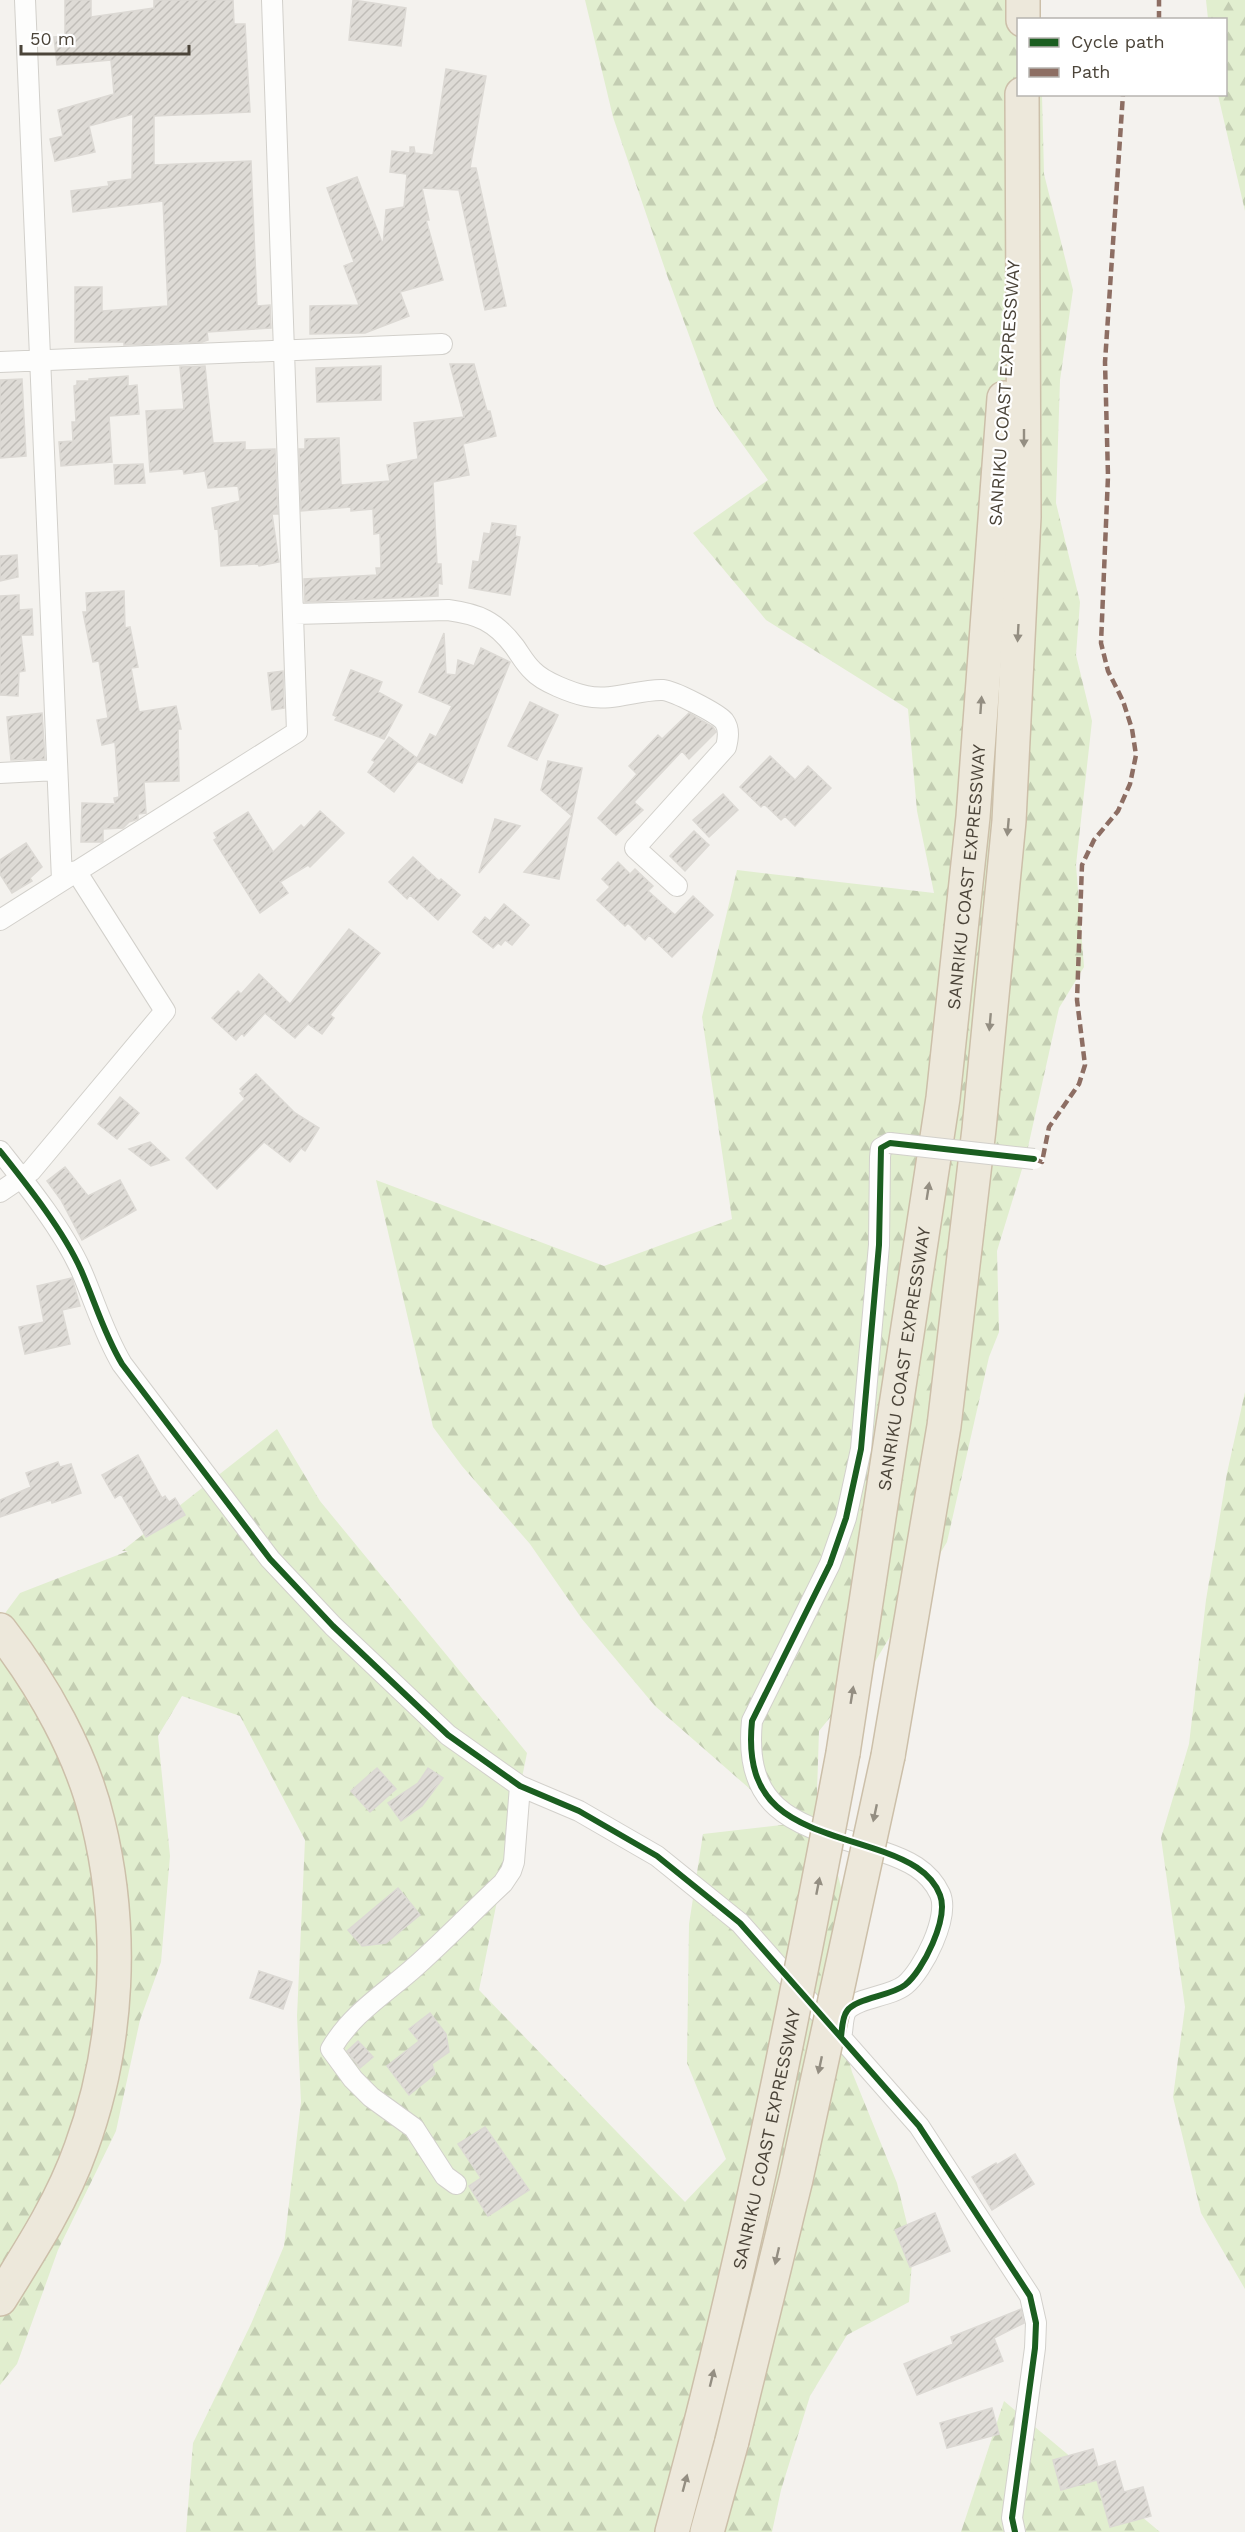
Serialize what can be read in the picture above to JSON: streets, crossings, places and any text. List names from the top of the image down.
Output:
{
  "streets": {
    "highway": ["SANRIKU COAST EXPRESSWAY"]
  },
  "legend": ["Cycle path", "Path"],
  "scale_bar": "50 m"
}
